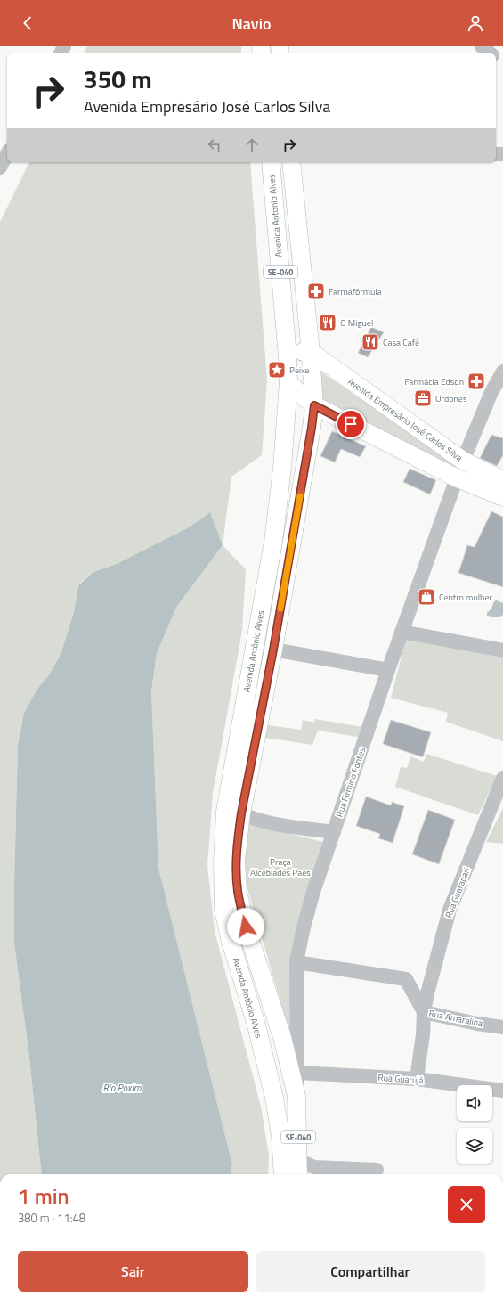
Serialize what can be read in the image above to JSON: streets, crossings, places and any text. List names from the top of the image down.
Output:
{
  "streets": {
    "main road": ["Avenida Antônio Alves", "SE-040", "Avenida Empresário José Carlos Silva"],
    "street": [
      "Rua Firmino Fontes",
      "Rua Guarapari",
      "Rua Amaralina",
      "Rua Guarujá"
    ]
  },
  "crossings": [
    ["Avenida Antônio Alves", "SE-040"],
    ["Avenida Antônio Alves", "Avenida Empresário José Carlos Silva"],
    ["Avenida Antônio Alves", "Rua Firmino Fontes"],
    ["SE-040", "Rua Firmino Fontes"],
    ["Avenida Empresário José Carlos Silva", "Rua Firmino Fontes"],
    ["Rua Firmino Fontes", "Rua Guarujá"],
    ["Rua Guarapari", "Rua Amaralina"],
    ["Rua Guarapari", "Rua Guarujá"]
  ],
  "water": ["Rio Poxim"],
  "parks": ["Praça Alcebíades Paes"],
  "places": {
    "pharmacy": ["Farmafórmula", "Farmácia Edson"],
    "restaurant": ["O Miguel", "Casa Café"],
    "place": ["Peixe"],
    "office": ["Ordones"],
    "shop": ["Centro mulher"]
  },
  "page": {
    "header": "Navio",
    "turn": ["350 m", "Avenida Empresário José Carlos Silva"],
    "heading": ["1 min", "380 m · 11:48"],
    "buttons": ["Sair", "Compartilhar"]
  }
}
